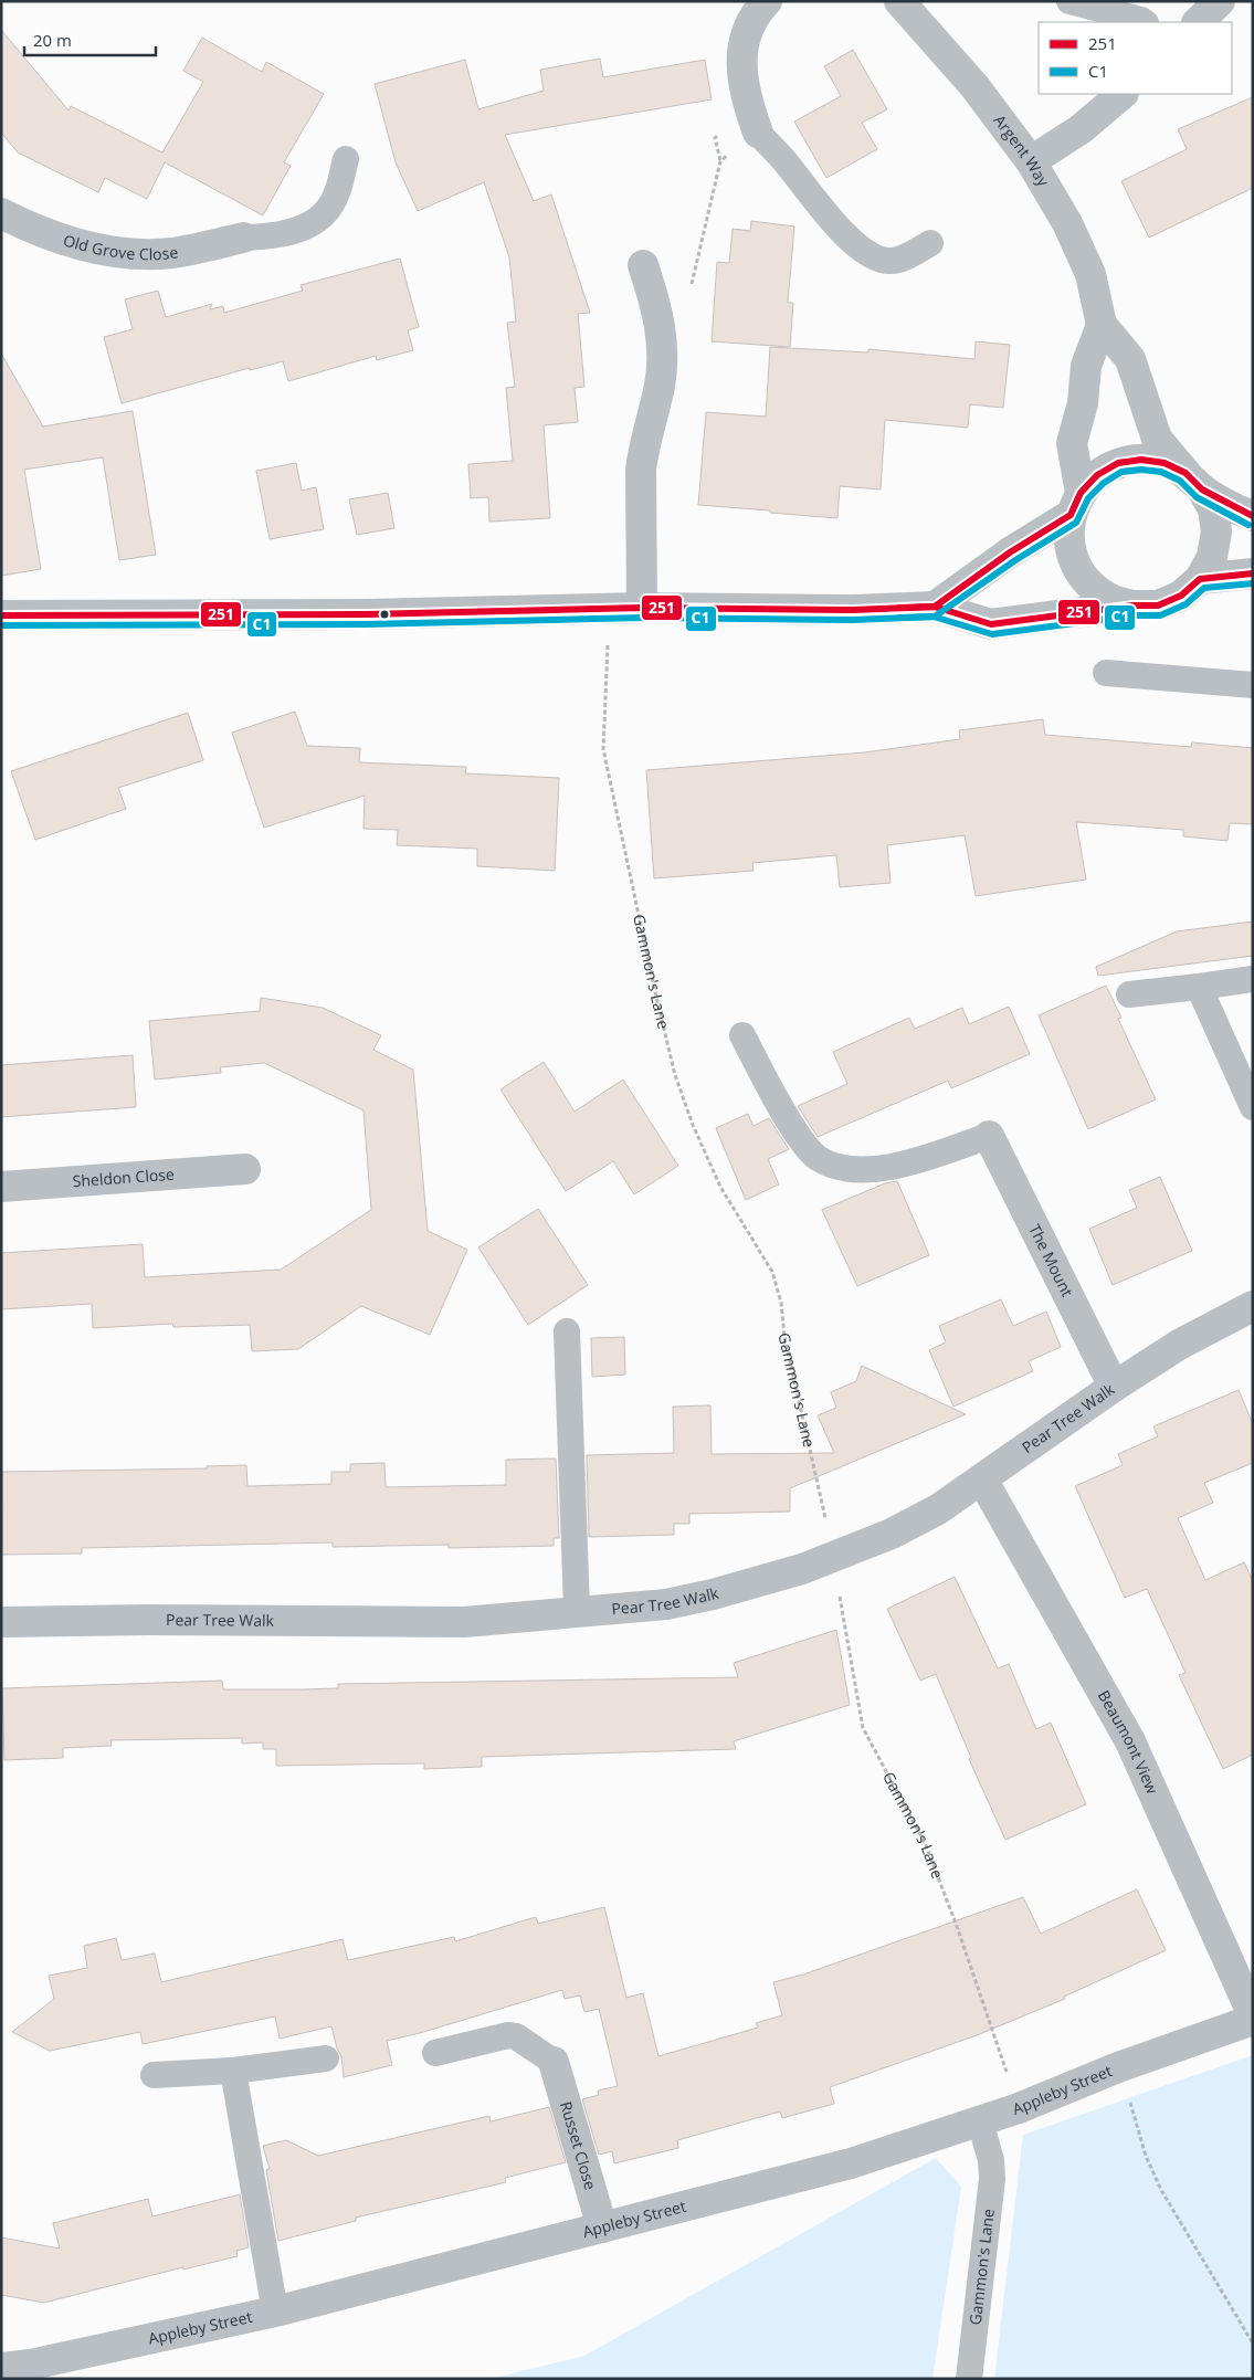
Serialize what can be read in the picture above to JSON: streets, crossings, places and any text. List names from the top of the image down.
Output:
{
  "streets": {
    "street": [
      "Argent Way",
      "Old Grove Close",
      "Sheldon Close",
      "The Mount",
      "Pear Tree Walk",
      "Beaumont View",
      "Appleby Street",
      "Russet Close"
    ],
    "lane": ["Gammon's Lane"]
  },
  "crossings": [
    ["Gammon's Lane", "Pear Tree Walk"],
    ["Gammon's Lane", "Appleby Street"],
    ["The Mount", "Pear Tree Walk"],
    ["Pear Tree Walk", "Beaumont View"],
    ["Beaumont View", "Appleby Street"],
    ["Appleby Street", "Russet Close"]
  ],
  "lines": ["transit line 251", "transit line C1"],
  "legend": ["251", "C1"],
  "scale_bar": "20 m"
}
